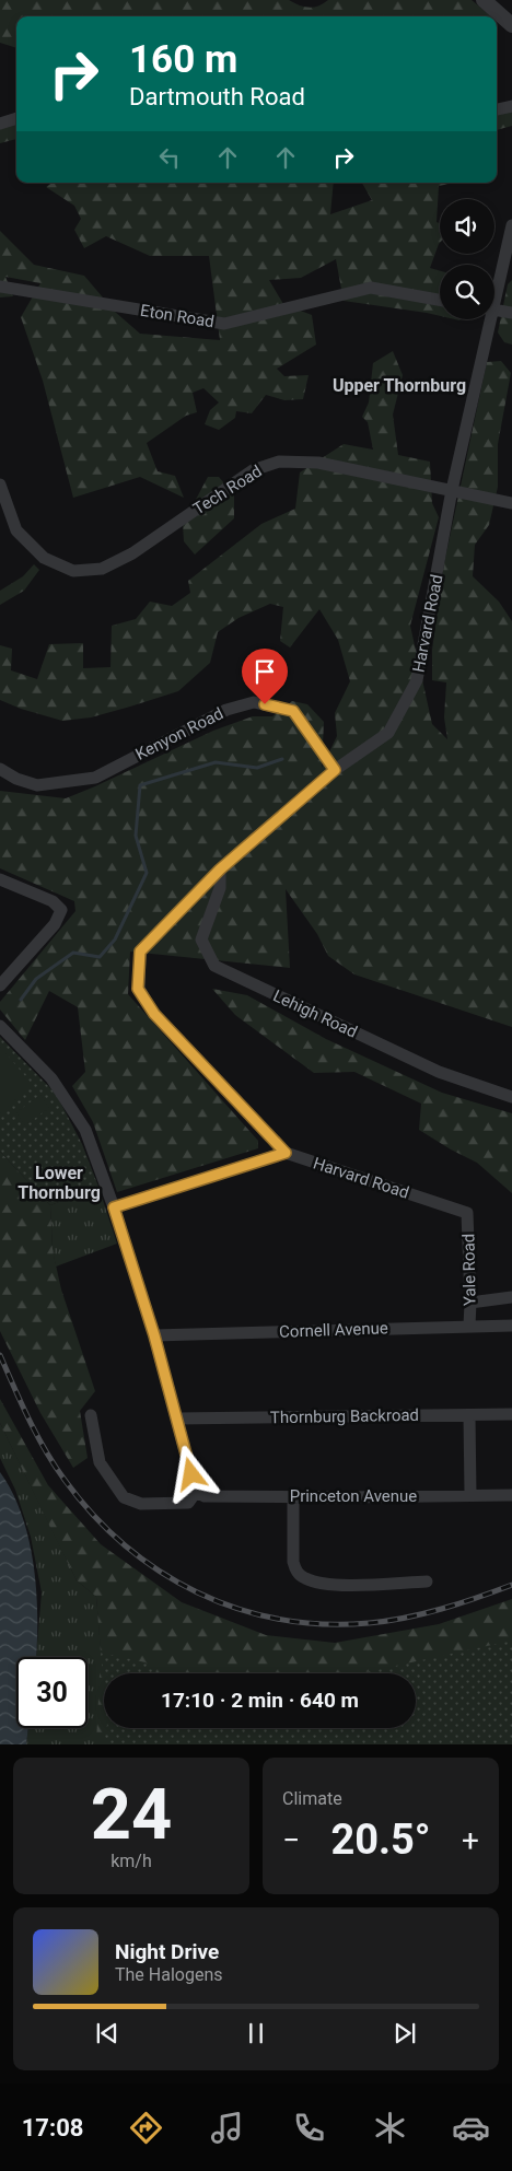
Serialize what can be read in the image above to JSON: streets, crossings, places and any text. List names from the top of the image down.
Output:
{
  "streets": {
    "street": [
      "Eton Road",
      "Tech Road",
      "Harvard Road",
      "Kenyon Road",
      "Lehigh Road",
      "Yale Road",
      "Cornell Avenue",
      "Thornburg Backroad",
      "Princeton Avenue"
    ]
  },
  "crossings": [
    ["Tech Road", "Harvard Road"],
    ["Harvard Road", "Kenyon Road"],
    ["Harvard Road", "Lehigh Road"],
    ["Harvard Road", "Yale Road"],
    ["Yale Road", "Cornell Avenue"]
  ],
  "districts": ["Upper Thornburg", "Lower Thornburg"],
  "page": {
    "turn": ["160 m", "Dartmouth Road"],
    "limit": "30",
    "trip": "17:10 · 2 min · 640 m",
    "tile": [
      ["24", "km/h"],
      "Climate"
    ],
    "heat": ["−", "20.5°", "+"],
    "song": ["Night Drive", "The Halogens"],
    "tabs": "17:08"
  }
}
